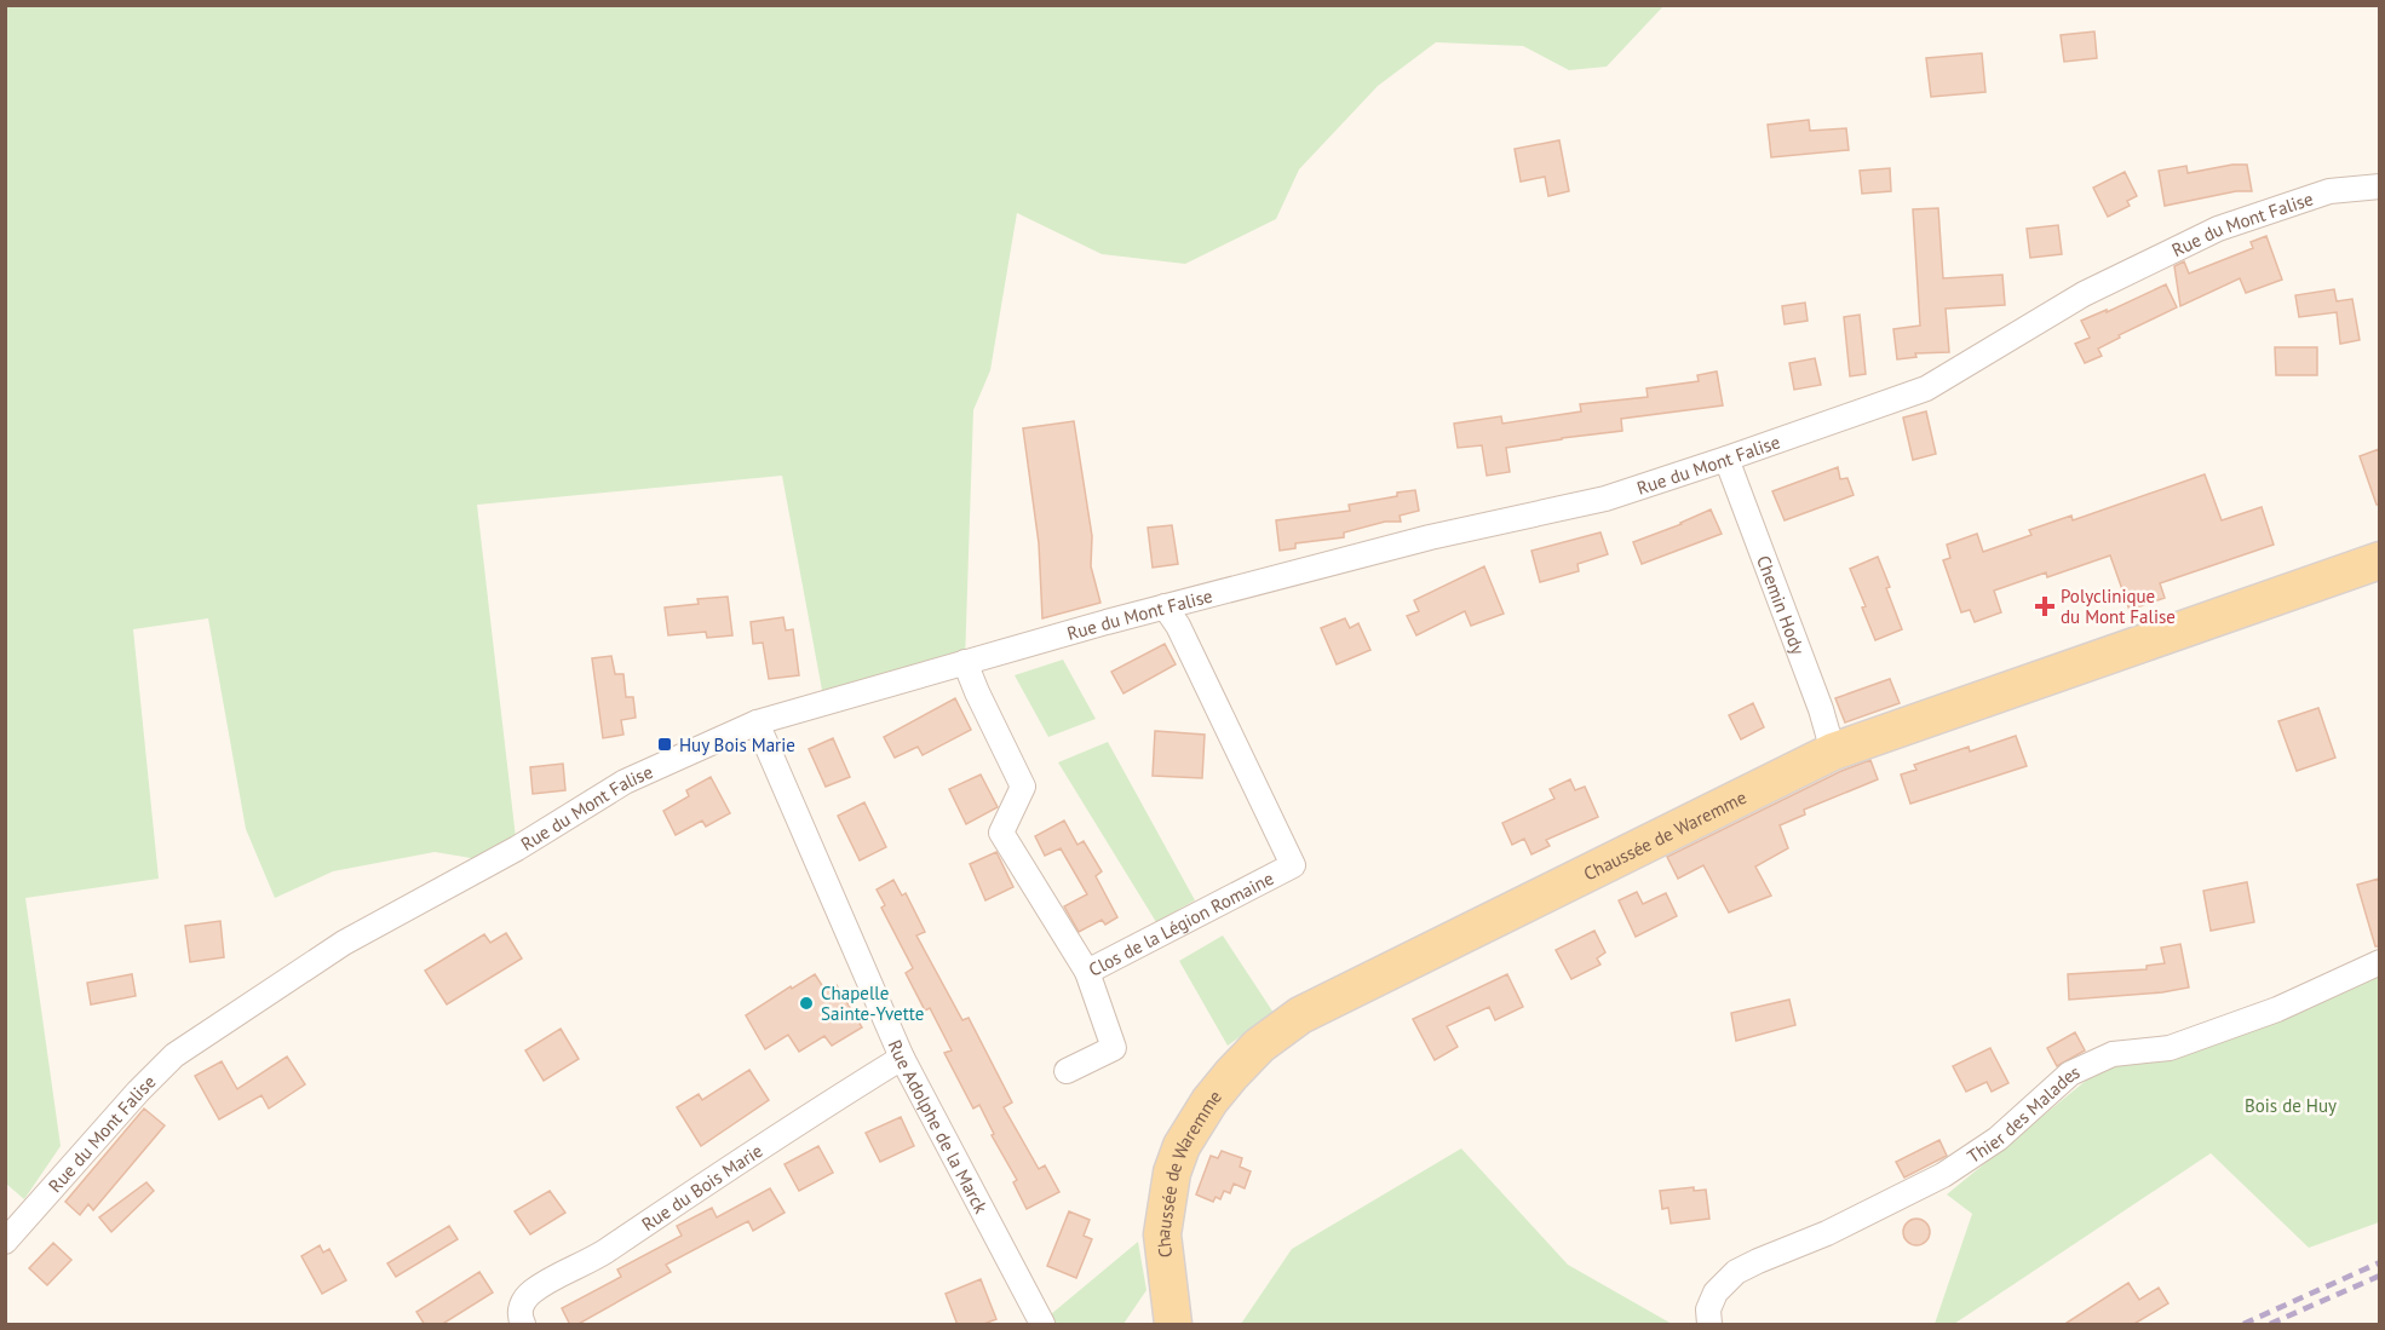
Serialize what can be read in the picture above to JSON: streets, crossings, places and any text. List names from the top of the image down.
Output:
{
  "streets": {
    "main road": ["Chaussée de Waremme"],
    "street": [
      "Rue du Mont Falise",
      "Chemin Hody",
      "Clos de la Légion Romaine",
      "Thier des Malades",
      "Rue Adolphe de la Marck",
      "Rue du Bois Marie"
    ]
  },
  "crossings": [
    ["Rue du Mont Falise", "Chemin Hody"],
    ["Rue du Mont Falise", "Clos de la Légion Romaine"],
    ["Rue du Mont Falise", "Rue Adolphe de la Marck"],
    ["Chemin Hody", "Chaussée de Waremme"],
    ["Rue Adolphe de la Marck", "Rue du Bois Marie"]
  ],
  "parks": ["Bois de Huy"],
  "places": {
    "health": ["Polyclinique du Mont Falise"],
    "transit": ["Huy Bois Marie"],
    "other": ["Chapelle Sainte-Yvette"]
  }
}
